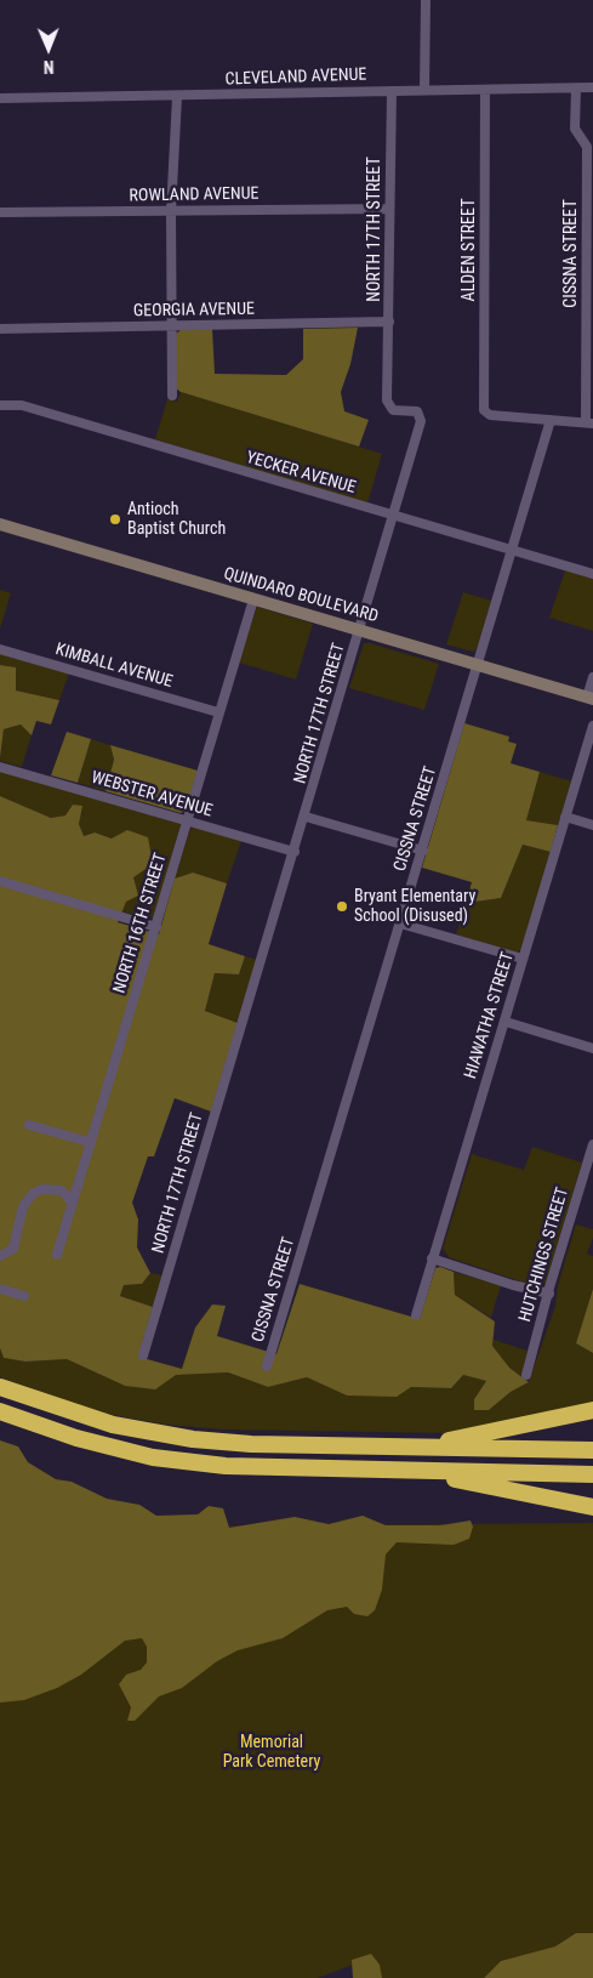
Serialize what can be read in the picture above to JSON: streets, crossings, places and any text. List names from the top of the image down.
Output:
{
  "streets": {
    "main road": ["QUINDARO BOULEVARD"],
    "street": [
      "CLEVELAND AVENUE",
      "ROWLAND AVENUE",
      "NORTH 17TH STREET",
      "ALDEN STREET",
      "CISSNA STREET",
      "GEORGIA AVENUE",
      "YECKER AVENUE",
      "KIMBALL AVENUE",
      "WEBSTER AVENUE",
      "NORTH 16TH STREET",
      "HIAWATHA STREET",
      "HUTCHINGS STREET"
    ]
  },
  "crossings": [
    ["CLEVELAND AVENUE", "NORTH 17TH STREET"],
    ["CLEVELAND AVENUE", "ALDEN STREET"],
    ["CLEVELAND AVENUE", "CISSNA STREET"],
    ["ROWLAND AVENUE", "NORTH 17TH STREET"],
    ["NORTH 17TH STREET", "GEORGIA AVENUE"],
    ["NORTH 17TH STREET", "YECKER AVENUE"],
    ["NORTH 17TH STREET", "QUINDARO BOULEVARD"],
    ["NORTH 17TH STREET", "WEBSTER AVENUE"],
    ["ALDEN STREET", "CISSNA STREET"],
    ["CISSNA STREET", "YECKER AVENUE"],
    ["CISSNA STREET", "QUINDARO BOULEVARD"],
    ["QUINDARO BOULEVARD", "NORTH 16TH STREET"],
    ["KIMBALL AVENUE", "NORTH 16TH STREET"],
    ["WEBSTER AVENUE", "NORTH 16TH STREET"]
  ],
  "parks": ["Memorial Park Cemetery"],
  "places": ["Antioch Baptist Church", "Bryant Elementary School (Disused)"],
  "north": "bottom"
}
